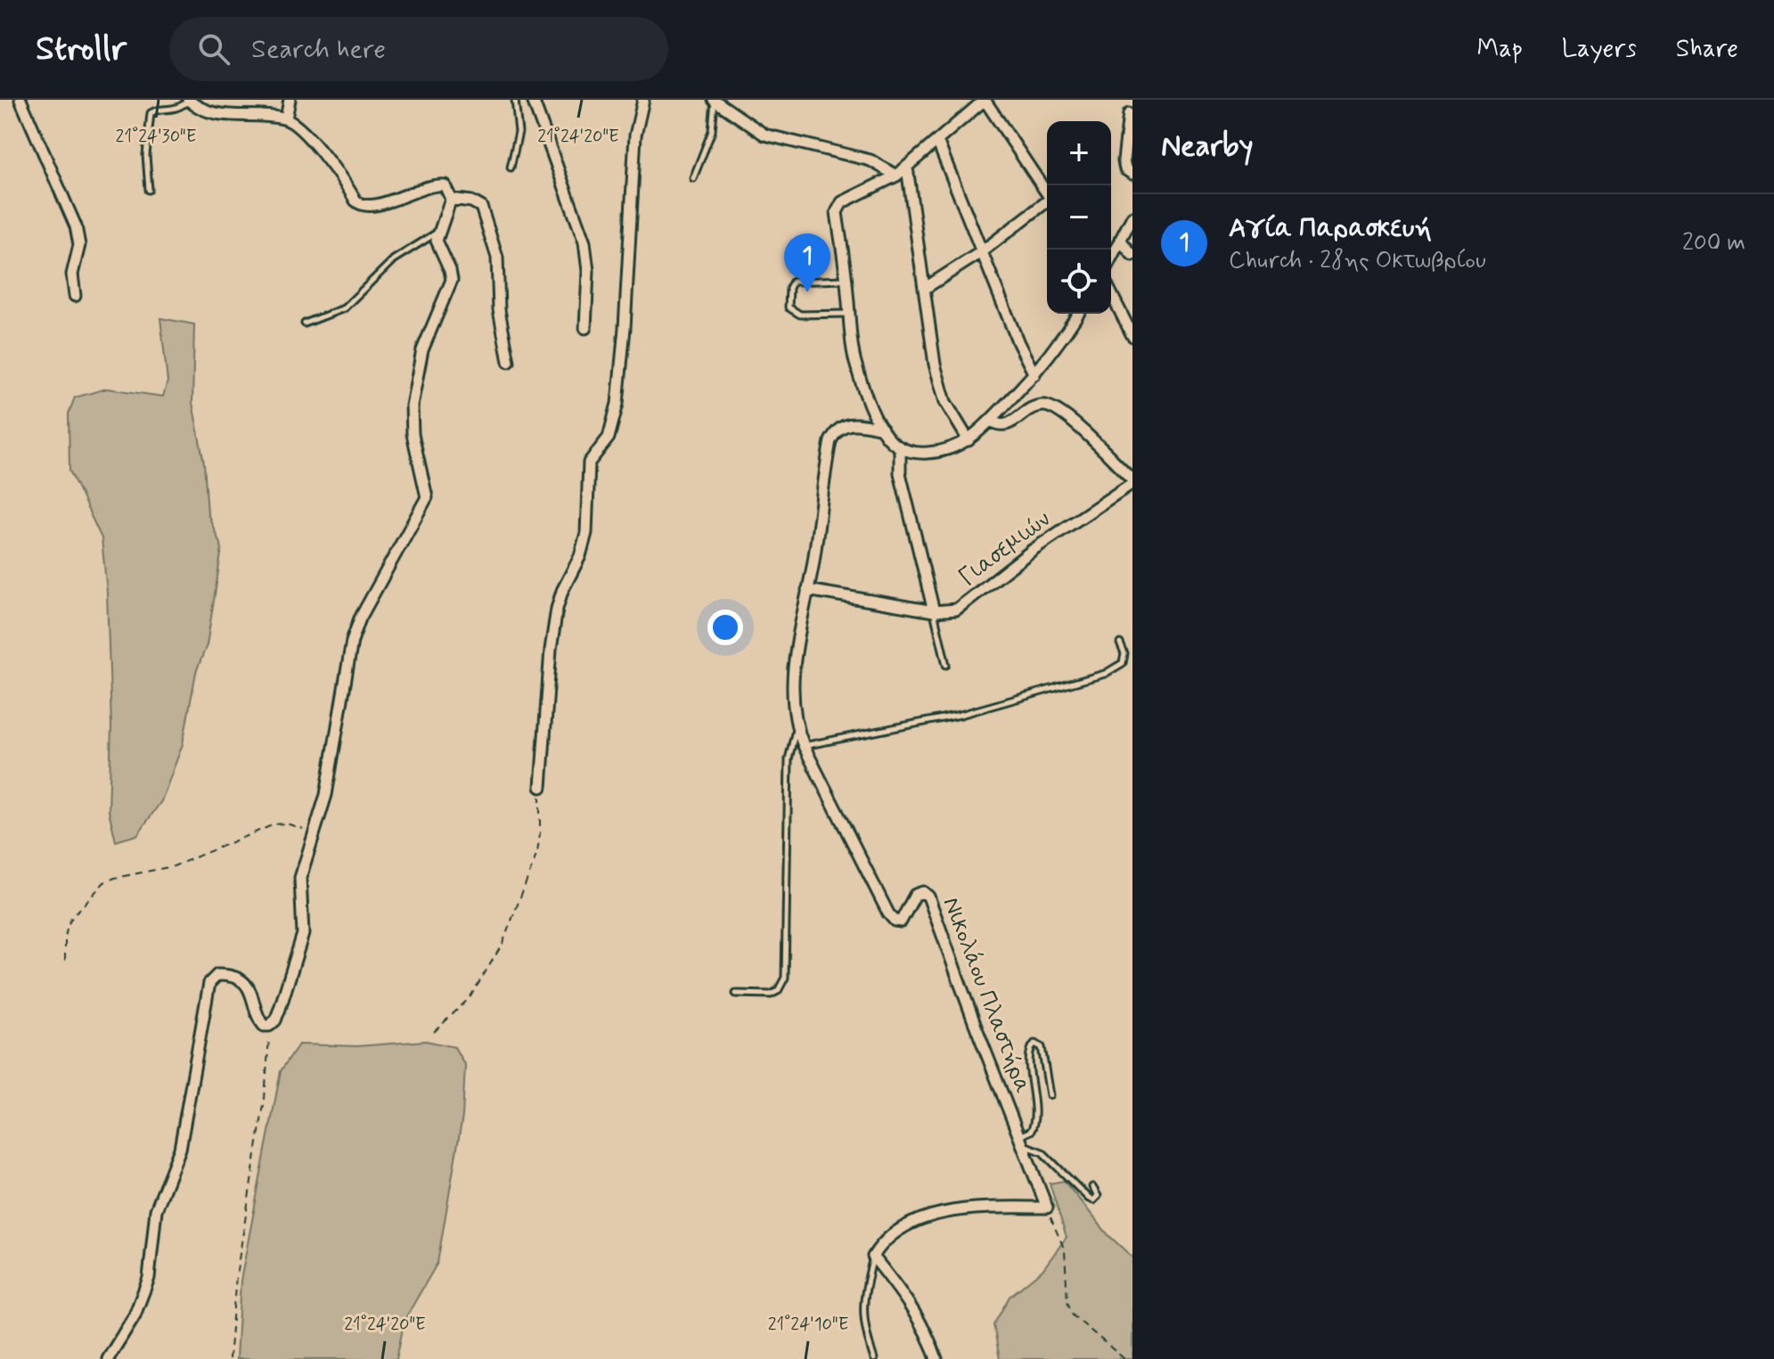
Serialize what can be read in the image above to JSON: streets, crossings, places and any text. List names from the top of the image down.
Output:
{
  "streets": {
    "street": ["Γιασεμιών", "Νικολάου Πλαστήρα"]
  },
  "crossings": [
    ["Γιασεμιών", "Νικολάου Πλαστήρα"]
  ],
  "page": {
    "header": "Strollr",
    "search": "Search here",
    "nav": ["Map", "Layers", "Share"],
    "heading": "Nearby",
    "map_buttons": ["+", "−"],
    "list": [
      {
        "mark": "1",
        "name": "Αγία Παρασκευή",
        "note": "Church · 28ης Οκτωβρίου",
        "value": "200 m"
      }
    ],
    "pins": "1"
  },
  "coordinates": ["21°24'30\"E", "21°24'20\"E", "21°24'10\"E"]
}
